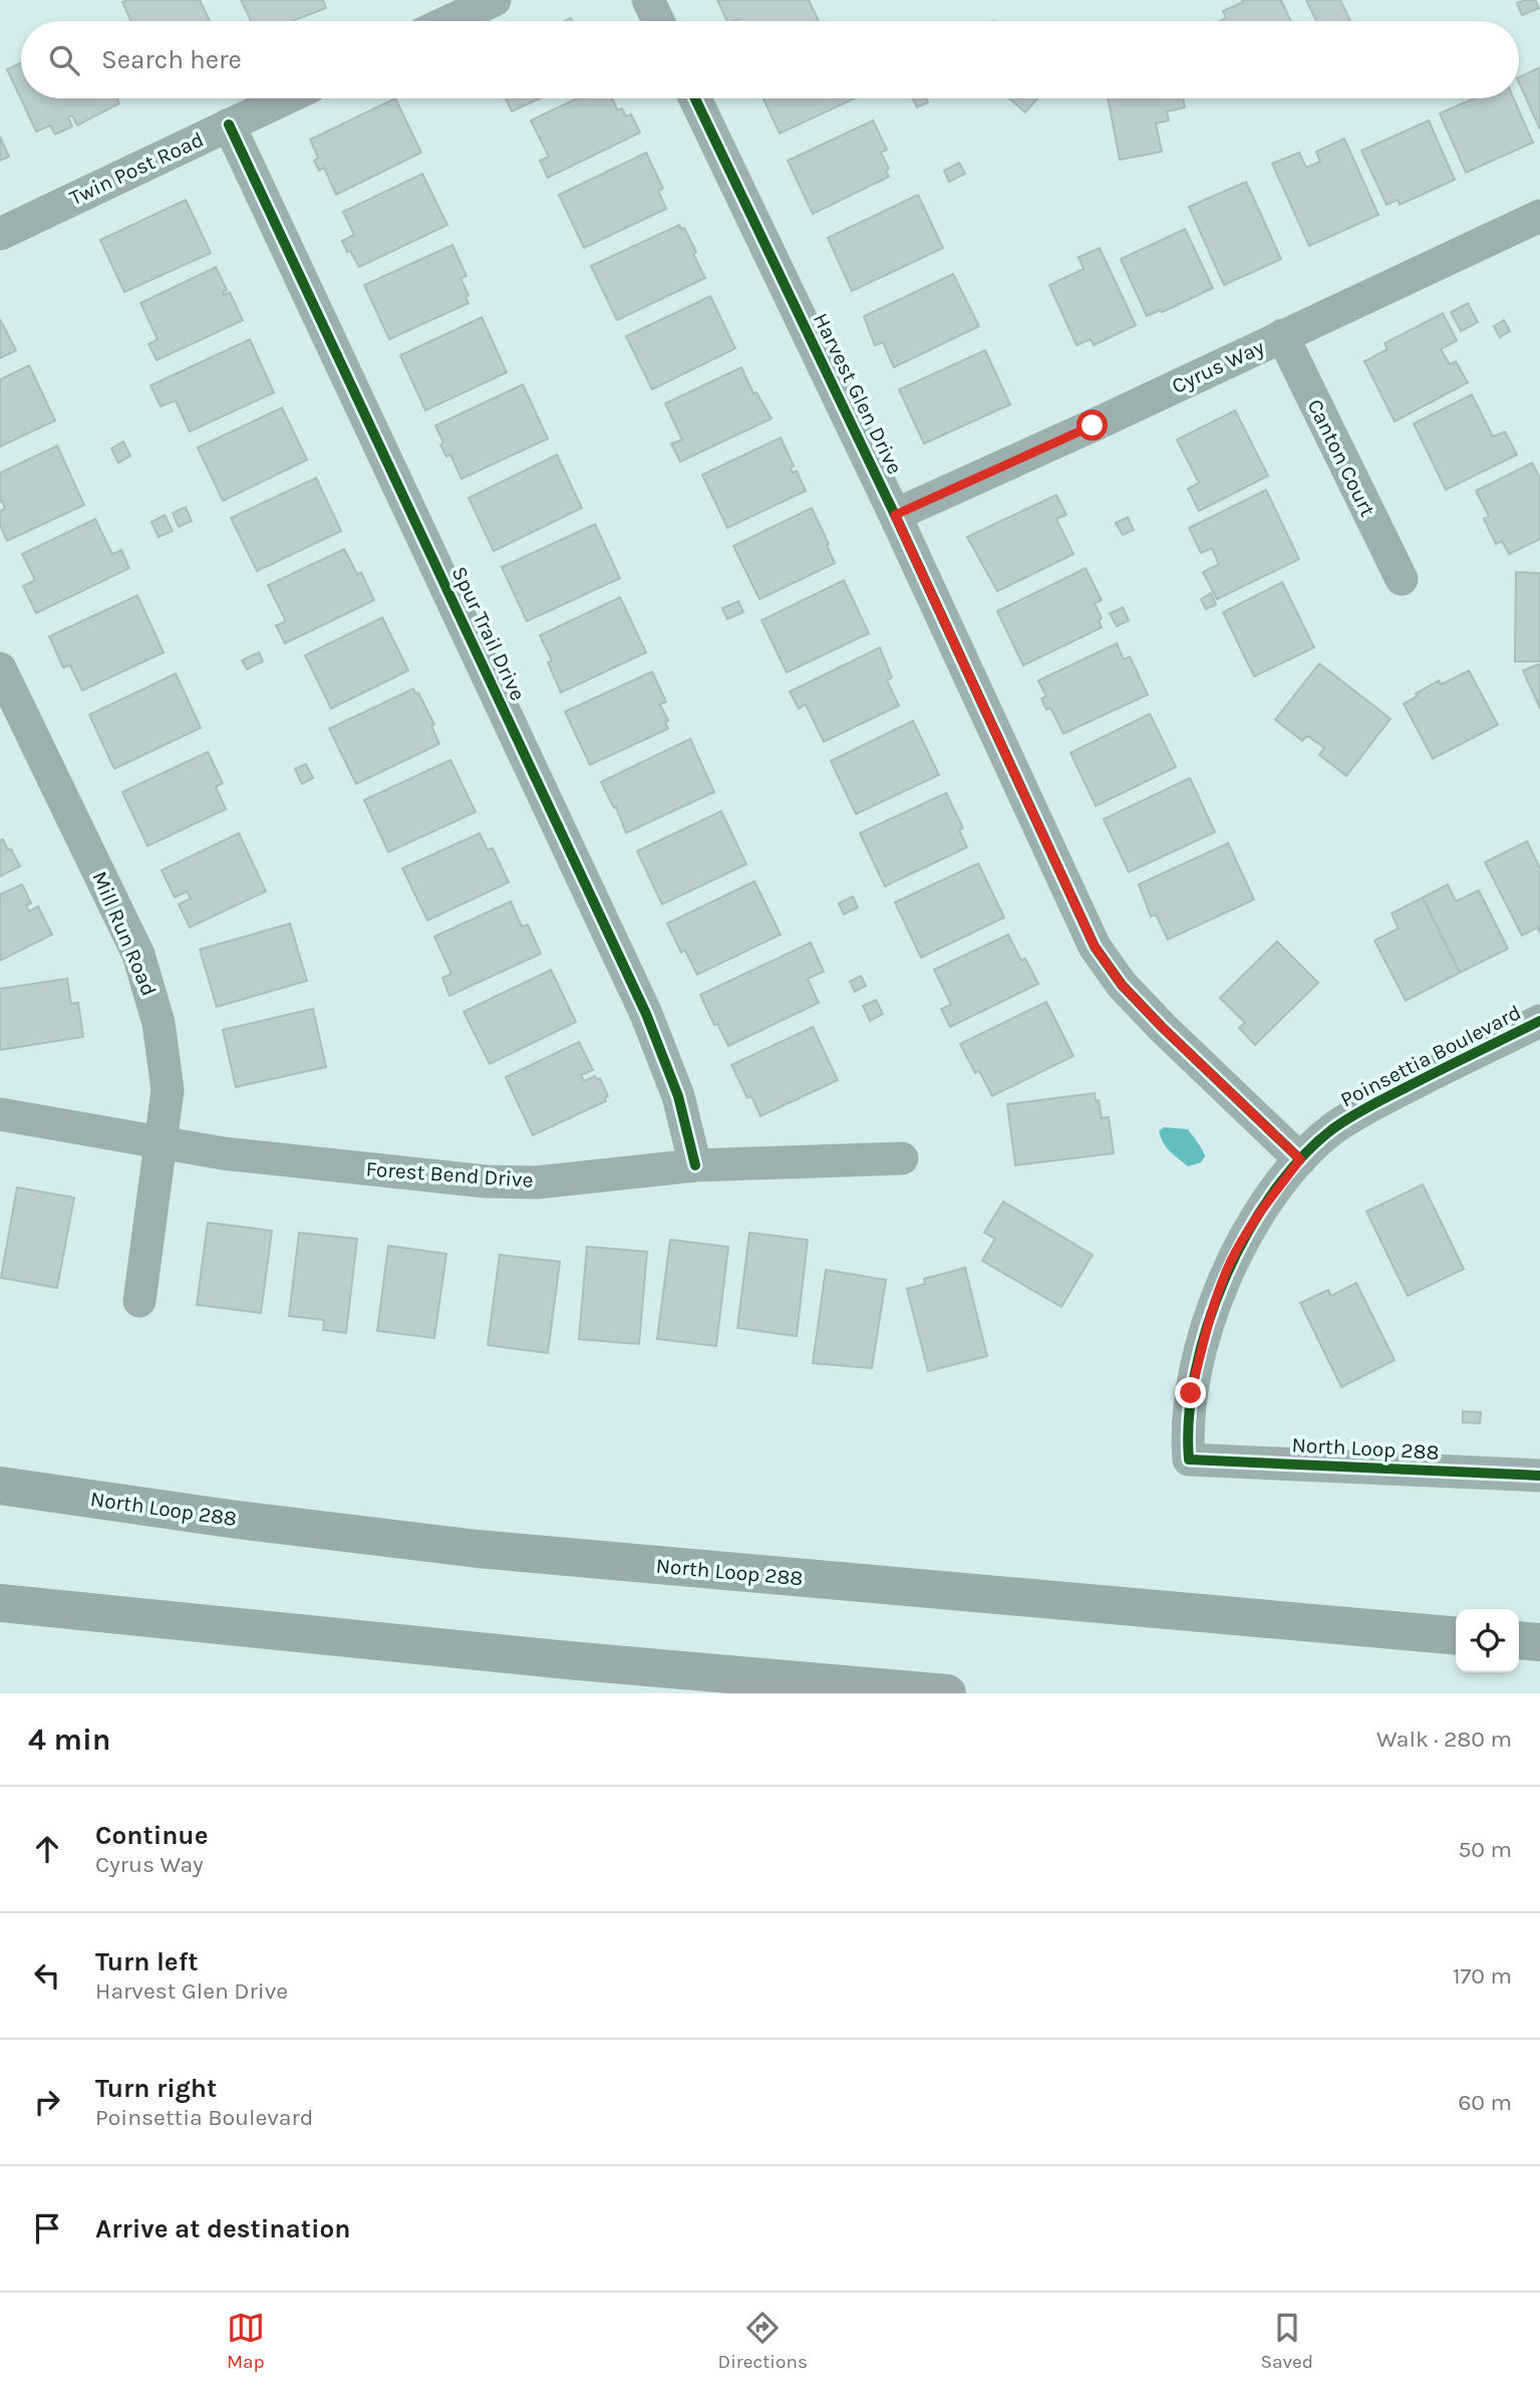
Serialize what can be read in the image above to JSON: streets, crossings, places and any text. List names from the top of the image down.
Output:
{
  "streets": {
    "highway": ["North Loop 288"],
    "street": [
      "Twin Post Road",
      "Cyrus Way",
      "Harvest Glen Drive",
      "Canton Court",
      "Spur Trail Drive",
      "Mill Run Road",
      "Poinsettia Boulevard",
      "Forest Bend Drive"
    ]
  },
  "crossings": [
    ["Twin Post Road", "Spur Trail Drive"],
    ["Cyrus Way", "Harvest Glen Drive"],
    ["Cyrus Way", "Canton Court"],
    ["Harvest Glen Drive", "Poinsettia Boulevard"],
    ["Spur Trail Drive", "Forest Bend Drive"],
    ["Mill Run Road", "Forest Bend Drive"],
    ["Poinsettia Boulevard", "North Loop 288"]
  ],
  "page": {
    "search": "Search here",
    "heading": ["4 min", "Walk · 280 m"],
    "list": [
      ["Continue", "Cyrus Way", "50 m"],
      ["Turn left", "Harvest Glen Drive", "170 m"],
      ["Turn right", "Poinsettia Boulevard", "60 m"],
      "Arrive at destination"
    ],
    "nav": ["Map", "Directions", "Saved"]
  }
}
